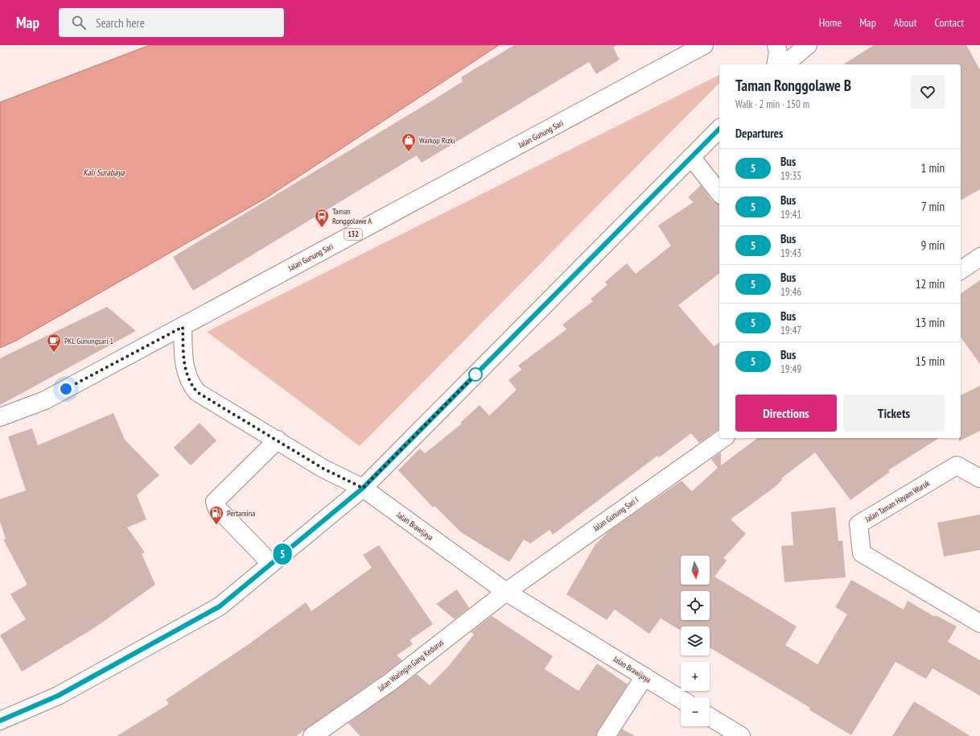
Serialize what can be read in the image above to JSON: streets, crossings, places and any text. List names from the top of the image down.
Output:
{
  "streets": {
    "main road": [
      "Jalan Gunung Sari",
      "132",
      "Jalan Taman Hayam Wuruk",
      "Jalan Gunung Sari I",
      "Jalan Brawijaya",
      "Jalan Waringin Gang Kedurus"
    ]
  },
  "crossings": [
    ["Jalan Gunung Sari", "Jalan Brawijaya"],
    ["Jalan Gunung Sari I", "Jalan Brawijaya"],
    ["Jalan Gunung Sari I", "Jalan Waringin Gang Kedurus"],
    ["Jalan Brawijaya", "Jalan Waringin Gang Kedurus"]
  ],
  "water": ["Kali Surabaya"],
  "places": {
    "shop": ["Warkop Rizki"],
    "bus stop": ["Taman Ronggolawe A"],
    "cafe": ["PKL Gunungsari 1"],
    "fuel station": ["Pertamina"]
  },
  "lines": ["bus line 5"],
  "north": "bottom",
  "page": {
    "header": "Map",
    "search": "Search here",
    "nav": [
      "Home",
      "Map",
      "About",
      "Contact"
    ],
    "on_map": "5",
    "heading": [
      ["Taman Ronggolawe B", "Walk · 2 min · 150 m"],
      "Departures"
    ],
    "list": [
      {
        "mark": "5",
        "name": "Bus",
        "note": "19:35",
        "value": "1 min"
      },
      {
        "mark": "5",
        "name": "Bus",
        "note": "19:41",
        "value": "7 min"
      },
      {
        "mark": "5",
        "name": "Bus",
        "note": "19:43",
        "value": "9 min"
      },
      {
        "mark": "5",
        "name": "Bus",
        "note": "19:46",
        "value": "12 min"
      },
      {
        "mark": "5",
        "name": "Bus",
        "note": "19:47",
        "value": "13 min"
      },
      {
        "mark": "5",
        "name": "Bus",
        "note": "19:49",
        "value": "15 min"
      }
    ],
    "buttons": ["Directions", "Tickets"],
    "map_buttons": ["+", "−"]
  }
}
